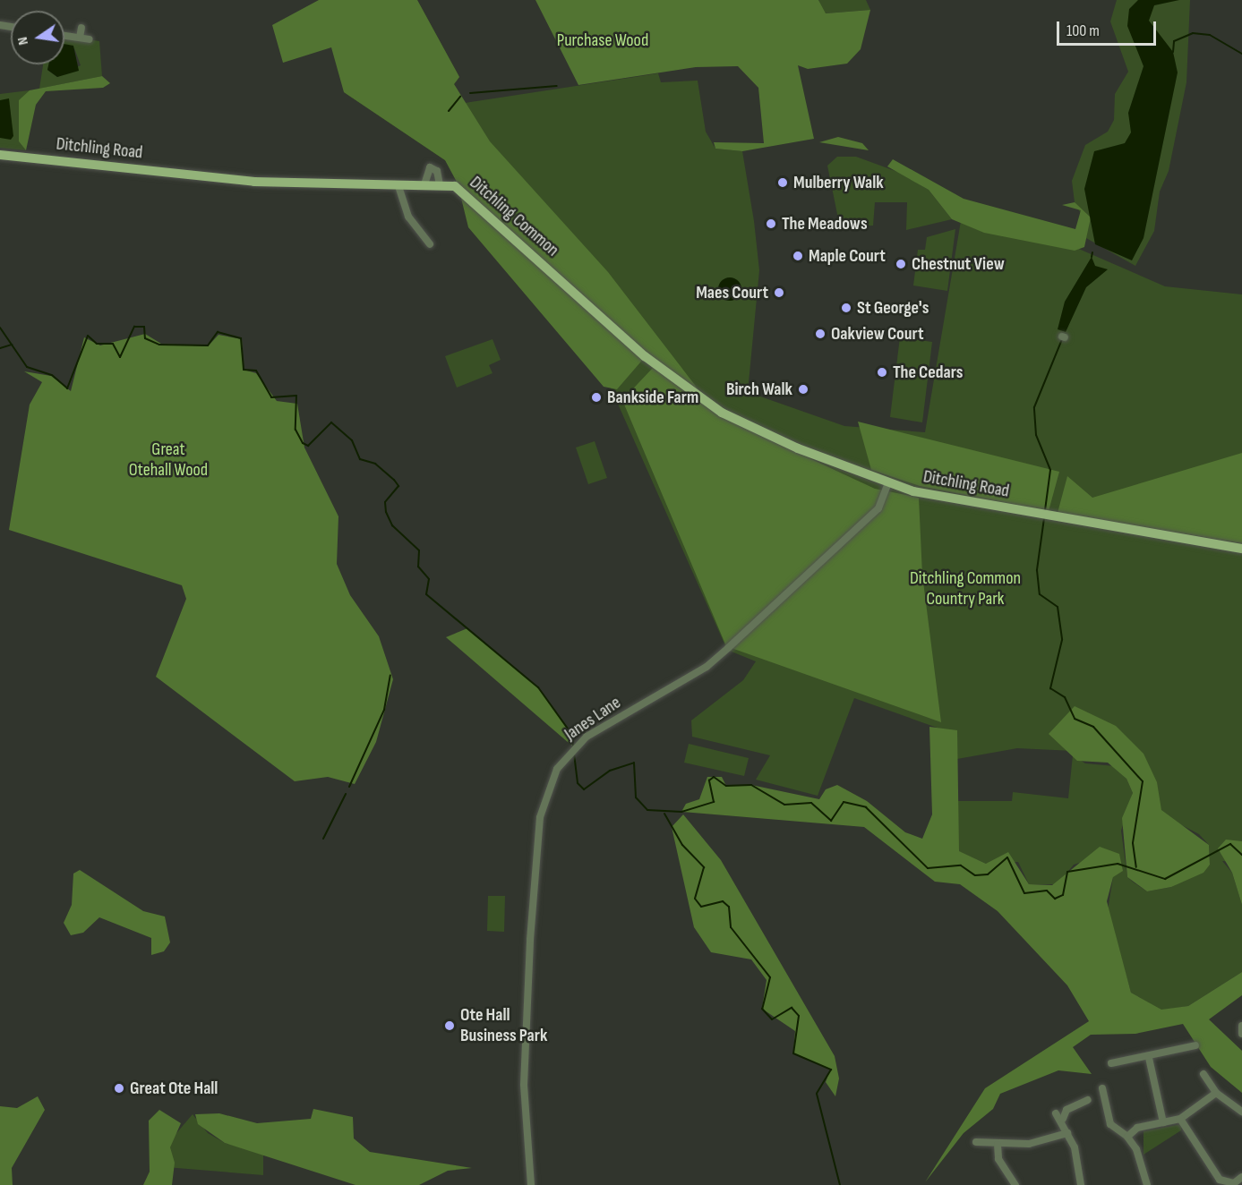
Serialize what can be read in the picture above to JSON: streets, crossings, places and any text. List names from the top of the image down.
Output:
{
  "streets": {
    "main road": ["Ditchling Road", "Ditchling Common"],
    "street": ["Janes Lane"]
  },
  "crossings": [
    ["Ditchling Road", "Ditchling Common"],
    ["Ditchling Road", "Janes Lane"]
  ],
  "parks": ["Purchase Wood", "Great Otehall Wood", "Ditchling Common Country Park"],
  "places": [
    "Mulberry Walk",
    "The Meadows",
    "Maple Court",
    "Chestnut View",
    "Maes Court",
    "St George's",
    "Oakview Court",
    "The Cedars",
    "Birch Walk",
    "Bankside Farm",
    "Ote Hall Business Park",
    "Great Ote Hall"
  ],
  "scale_bar": "100 m",
  "north": "left"
}
